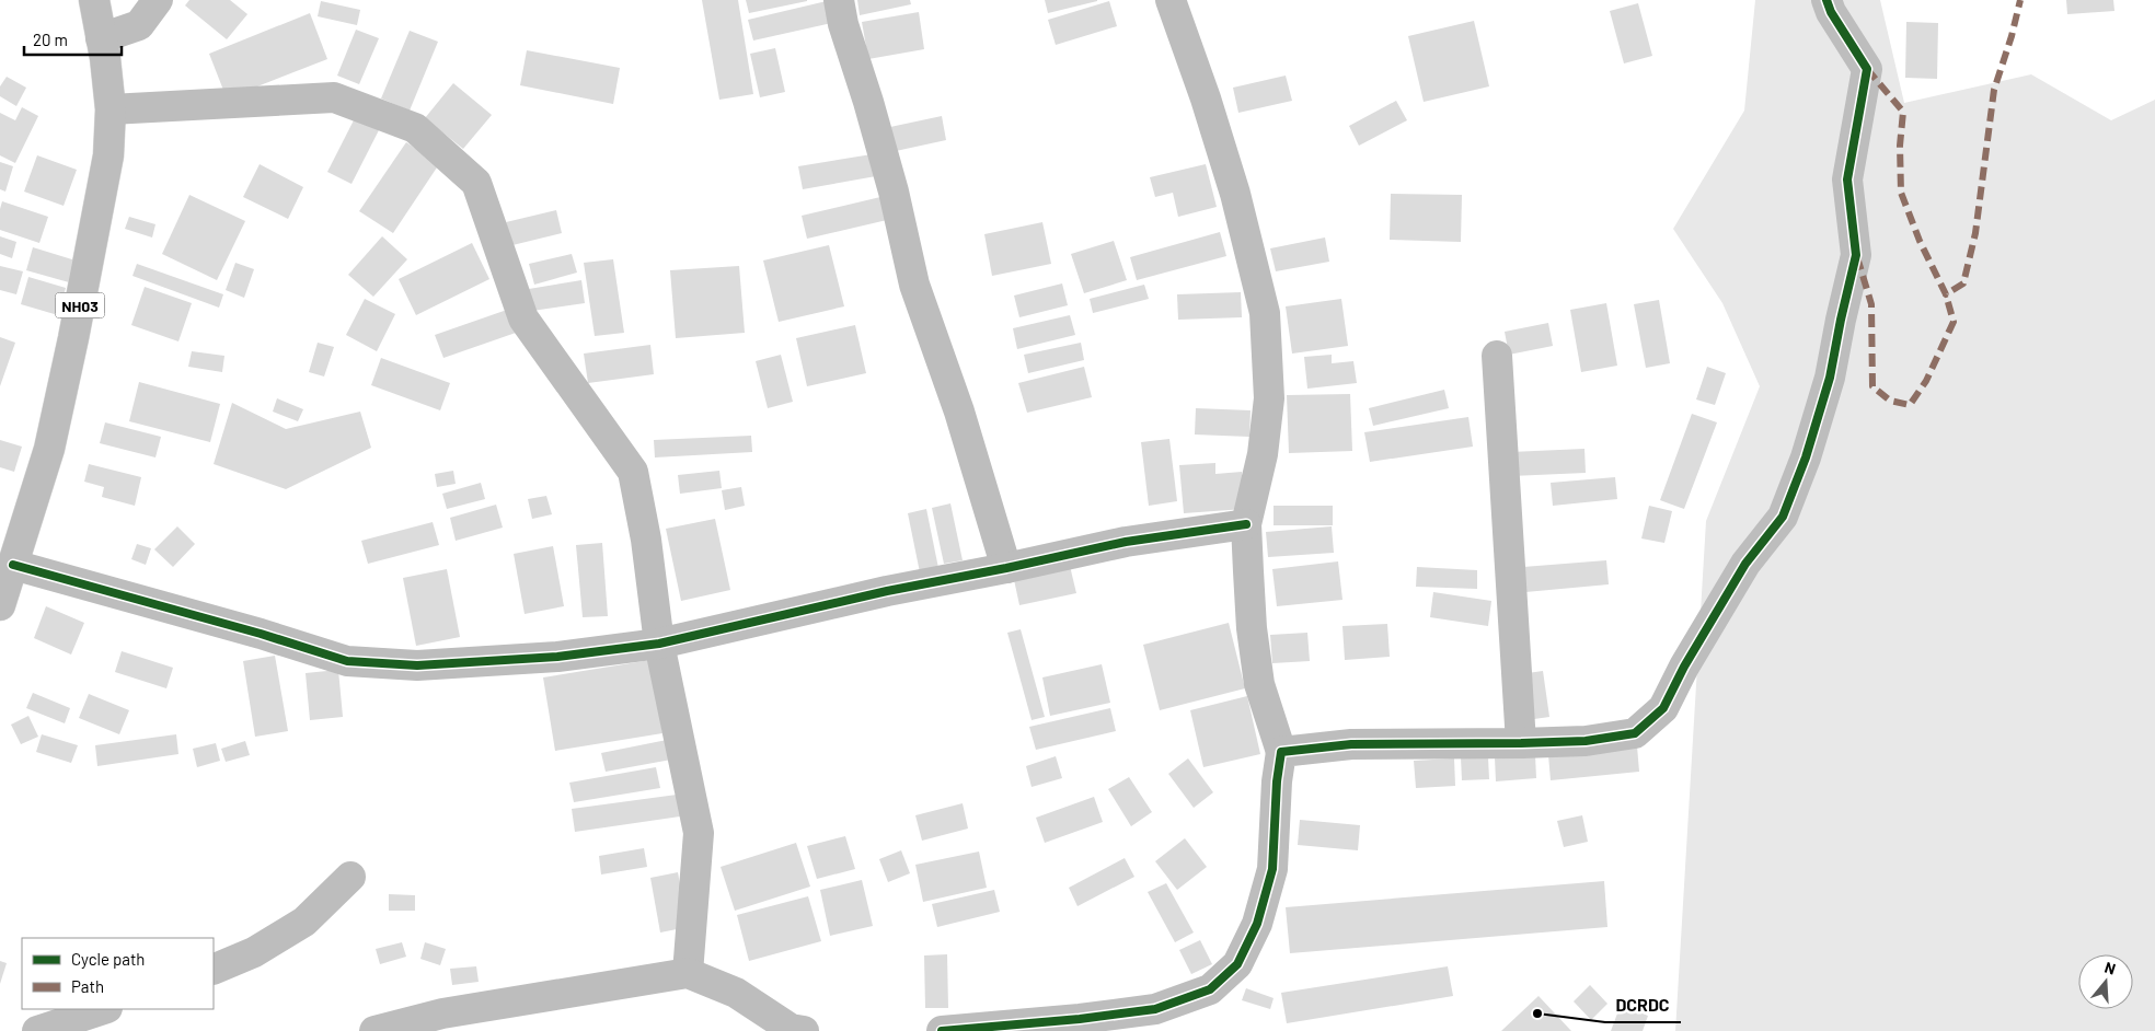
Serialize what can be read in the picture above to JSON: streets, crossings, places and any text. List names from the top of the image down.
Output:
{
  "streets": {
    "street": ["NH03"]
  },
  "places": ["DCRDC"],
  "legend": ["Cycle path", "Path"],
  "scale_bar": "20 m",
  "north": "top"
}
